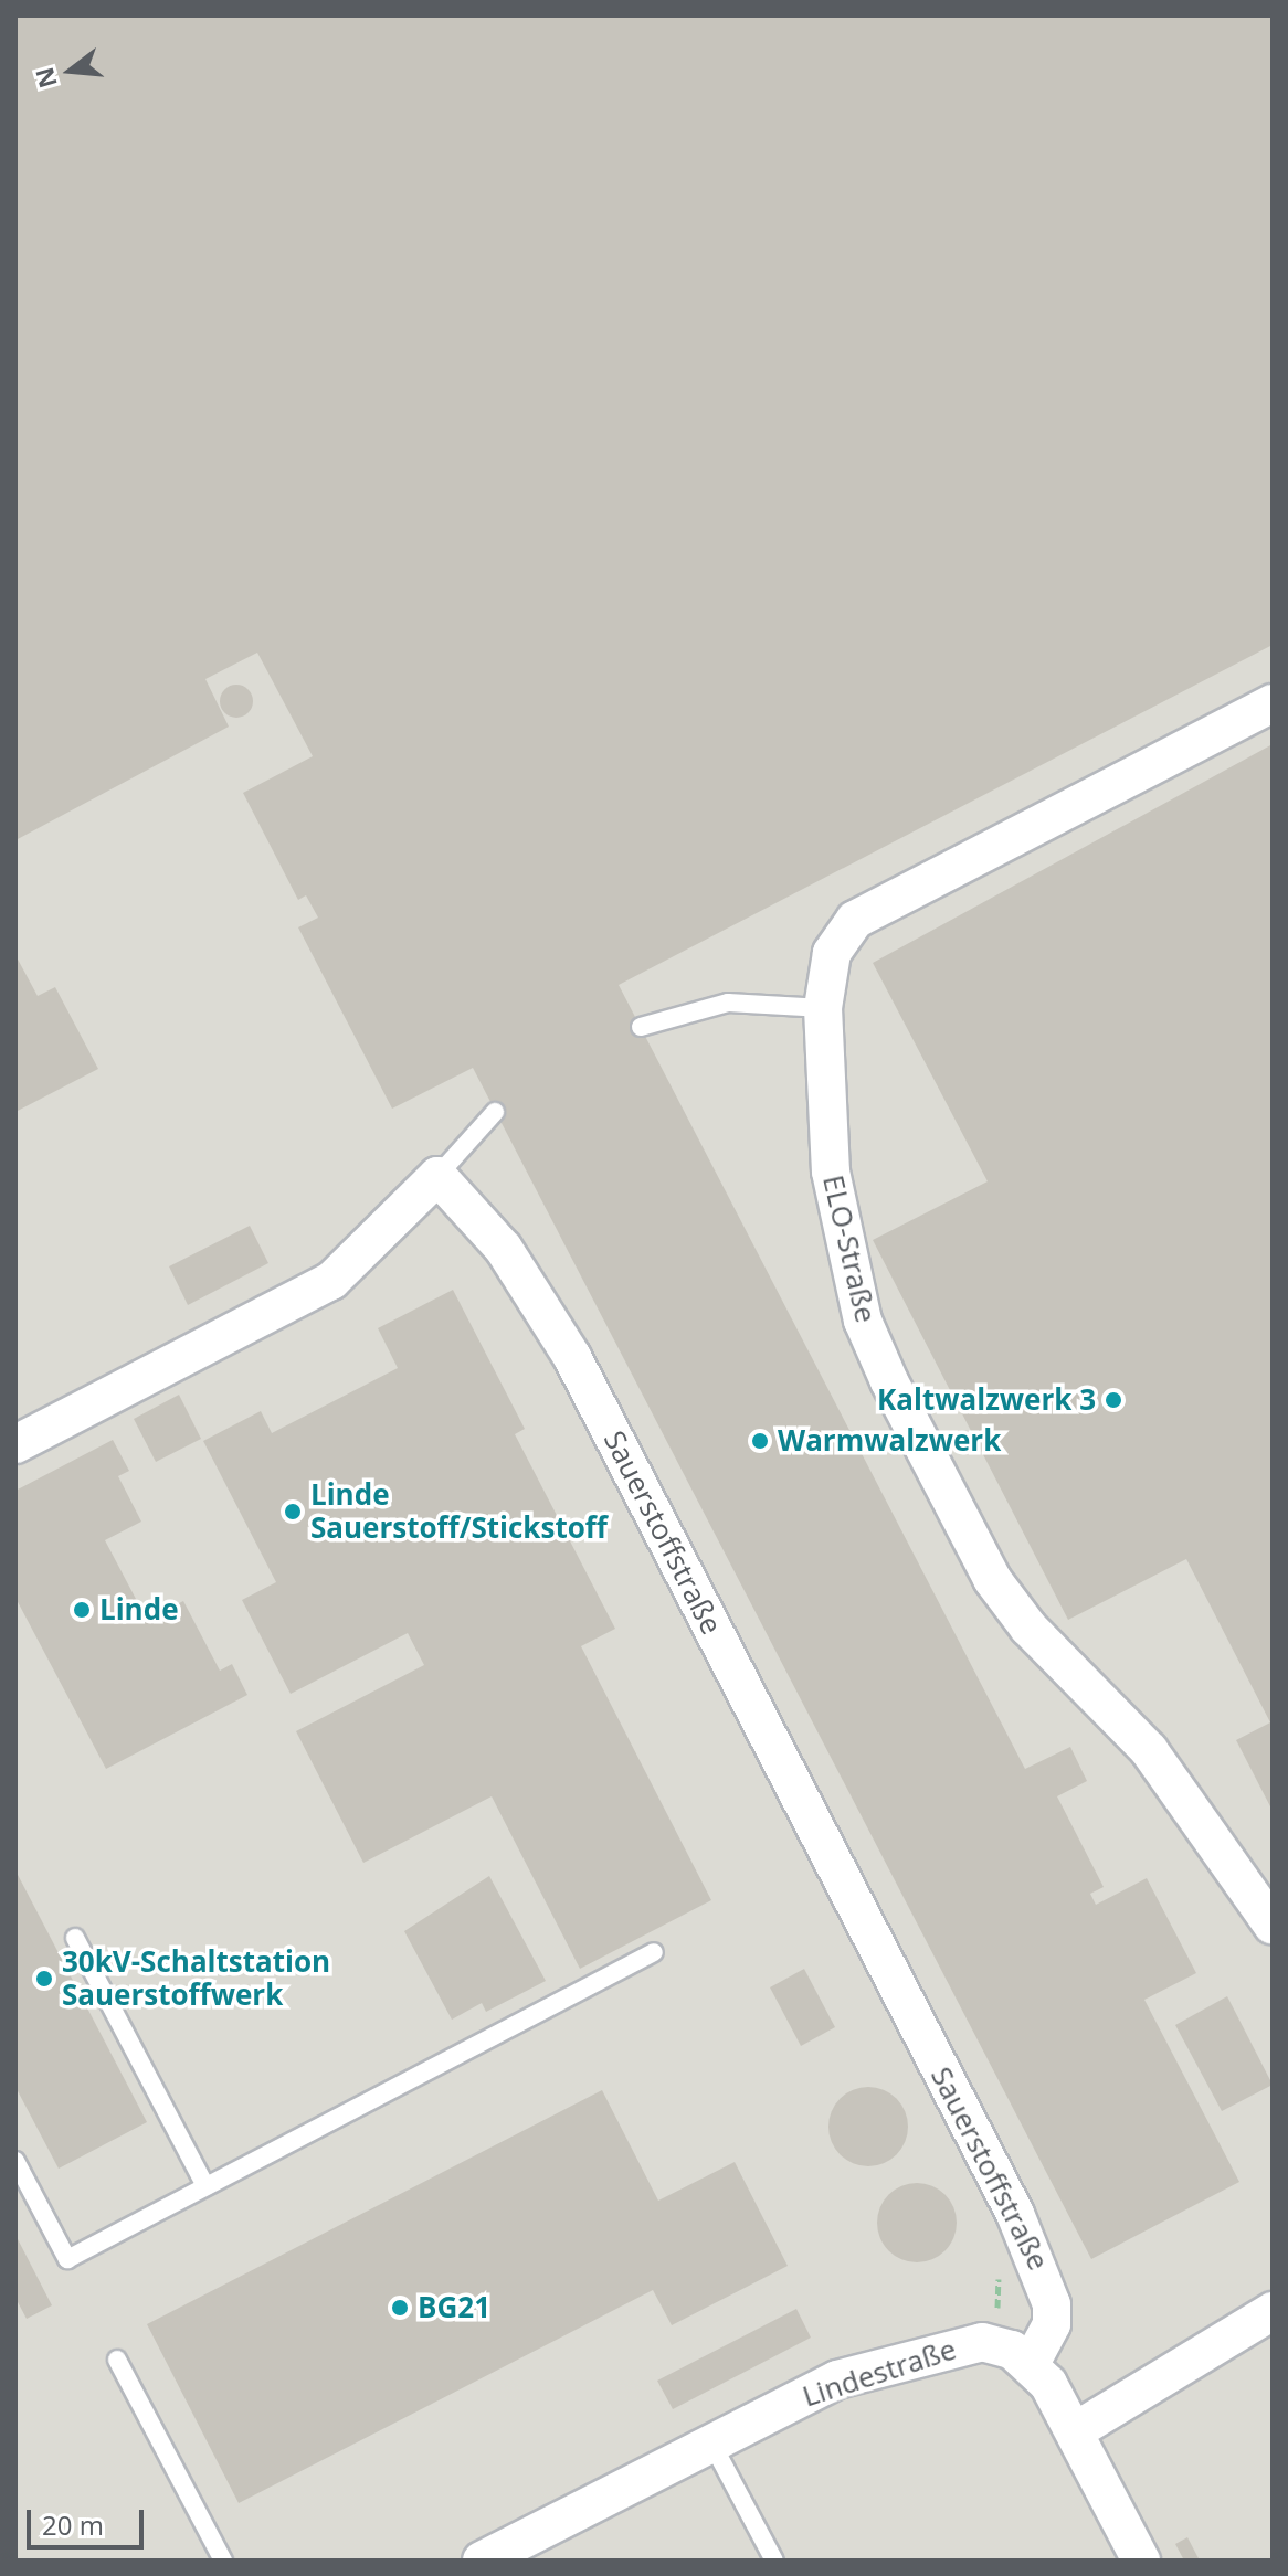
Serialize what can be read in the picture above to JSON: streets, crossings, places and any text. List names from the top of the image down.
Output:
{
  "streets": {
    "street": ["ELO-Straße", "Sauerstoffstraße", "Lindestraße"]
  },
  "crossings": [
    ["Sauerstoffstraße", "Lindestraße"]
  ],
  "places": [
    "Kaltwalzwerk 3",
    "Warmwalzwerk",
    "Linde Sauerstoff/Stickstoff",
    "Linde",
    "30kV-Schaltstation Sauerstoffwerk",
    "BG21"
  ],
  "scale_bar": "20 m",
  "north": "left"
}
